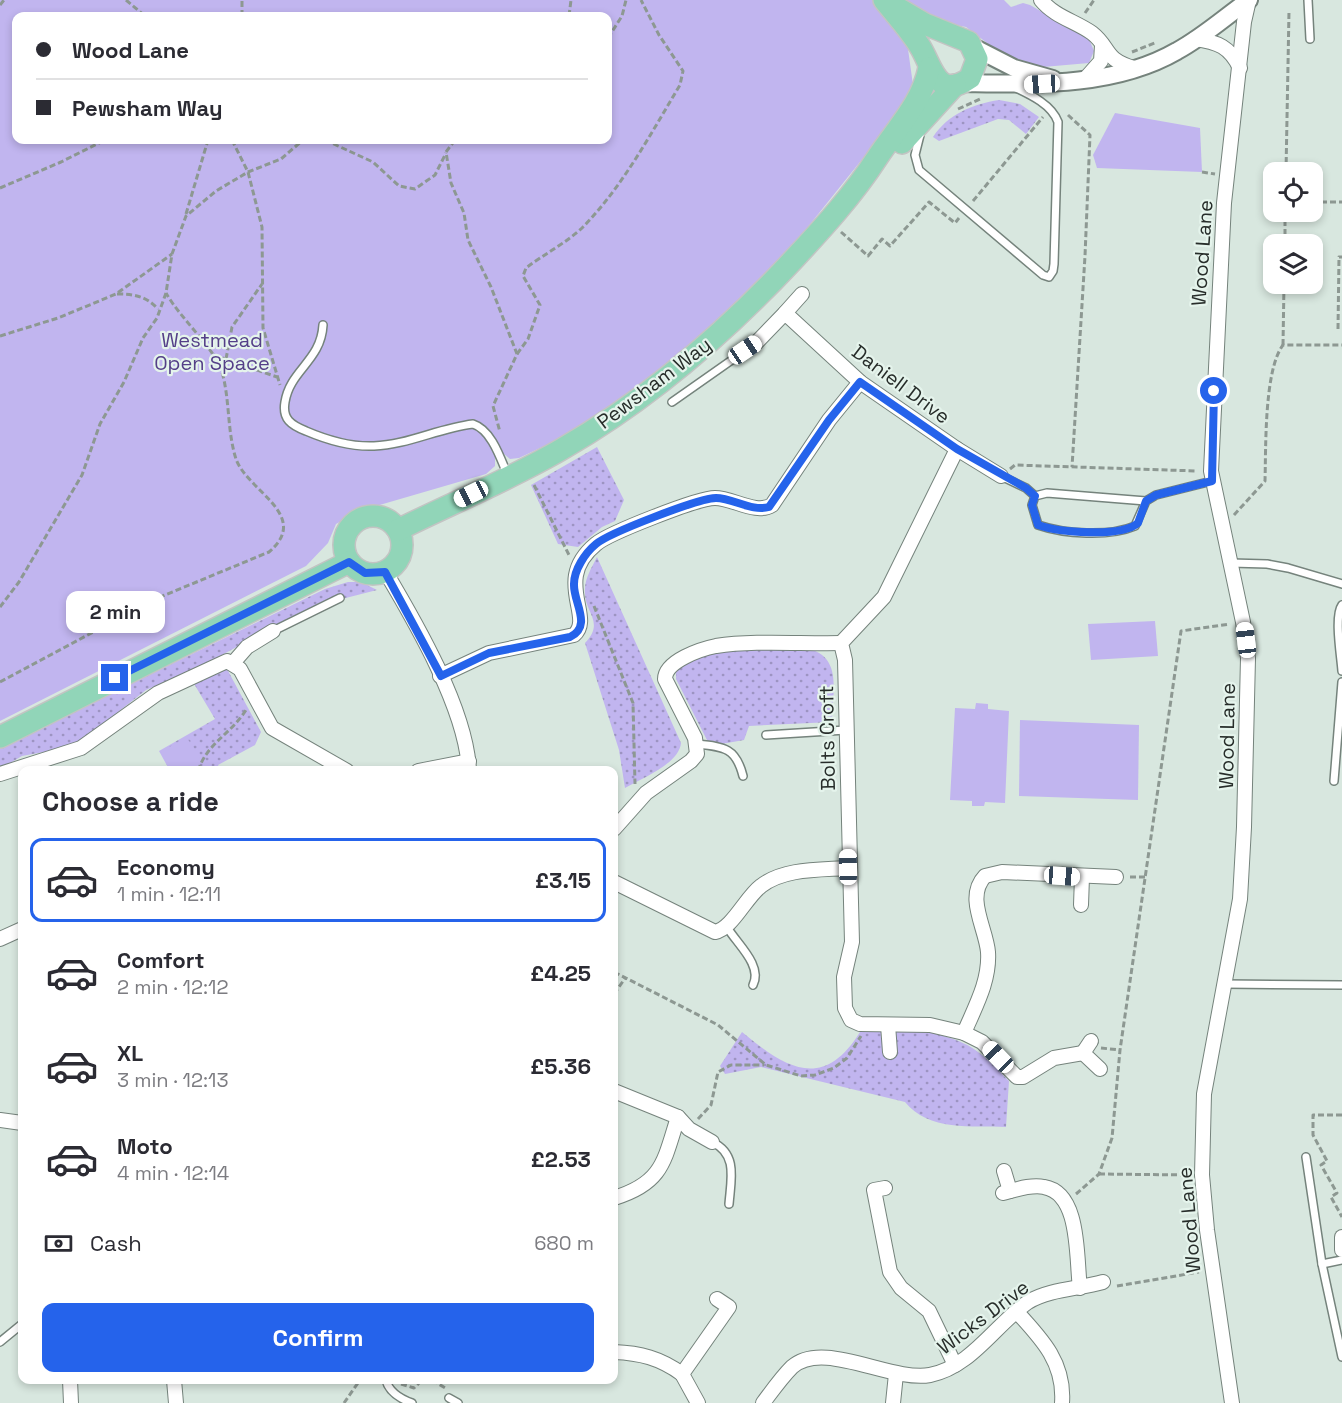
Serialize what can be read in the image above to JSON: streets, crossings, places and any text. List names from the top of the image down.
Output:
{
  "streets": {
    "main road": ["Pewsham Way"],
    "street": [
      "Wood Lane",
      "Daniell Drive",
      "Bolts Croft",
      "Wicks Drive"
    ]
  },
  "parks": ["Westmead Open Space"],
  "page": {
    "banner": ["Wood Lane", "Pewsham Way"],
    "bubble": "2 min",
    "heading": "Choose a ride",
    "list": [
      {
        "name": "Economy",
        "note": "1 min · 12:11",
        "value": "£3.15"
      },
      {
        "name": "Comfort",
        "note": "2 min · 12:12",
        "value": "£4.25"
      },
      {
        "name": "XL",
        "note": "3 min · 12:13",
        "value": "£5.36"
      },
      {
        "name": "Moto",
        "note": "4 min · 12:14",
        "value": "£2.53"
      }
    ],
    "pay": ["Cash", "680 m"],
    "buttons": "Confirm"
  }
}
